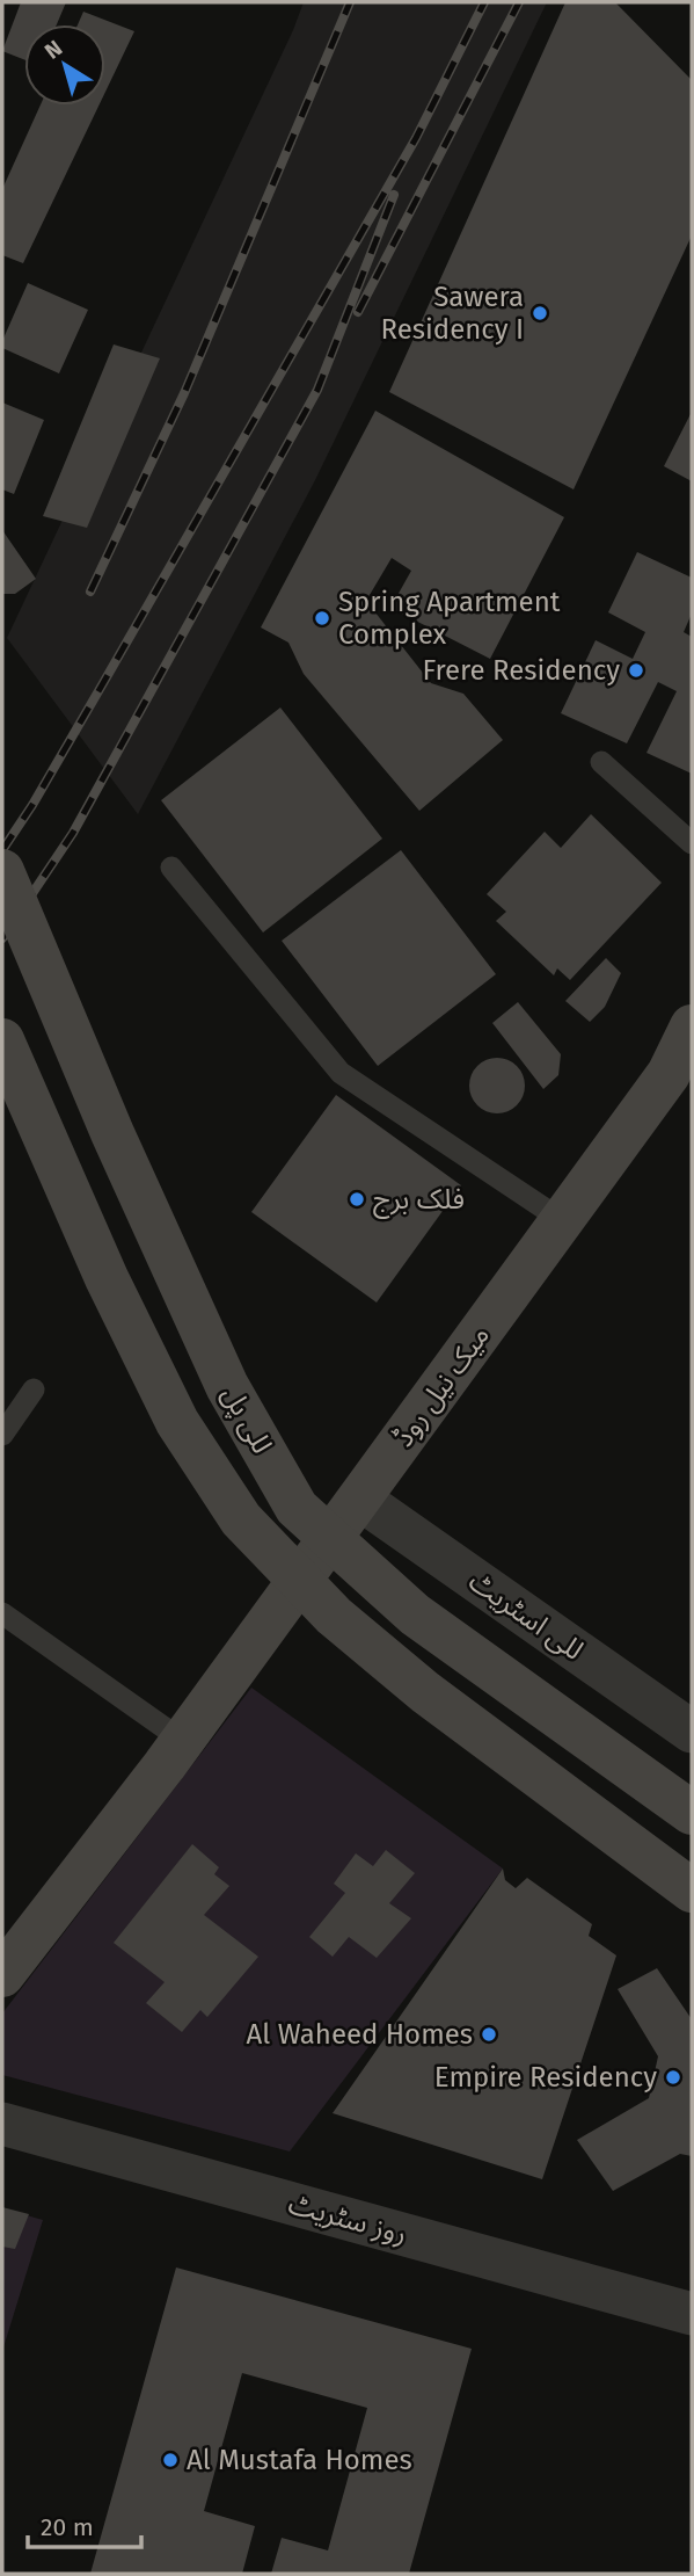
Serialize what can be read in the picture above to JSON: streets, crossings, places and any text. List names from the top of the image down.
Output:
{
  "streets": {
    "main road": ["میک نیل روڈ", "للی پل"],
    "street": ["للی اسٹریٹ", "روز سٹریٹ"]
  },
  "crossings": [
    ["میک نیل روڈ", "للی اسٹریٹ"]
  ],
  "places": [
    "Sawera Residency I",
    "Spring Apartment Complex",
    "Frere Residency",
    "فلک برج",
    "Al Waheed Homes",
    "Empire Residency",
    "Al Mustafa Homes"
  ],
  "scale_bar": "20 m",
  "north": "top left"
}
